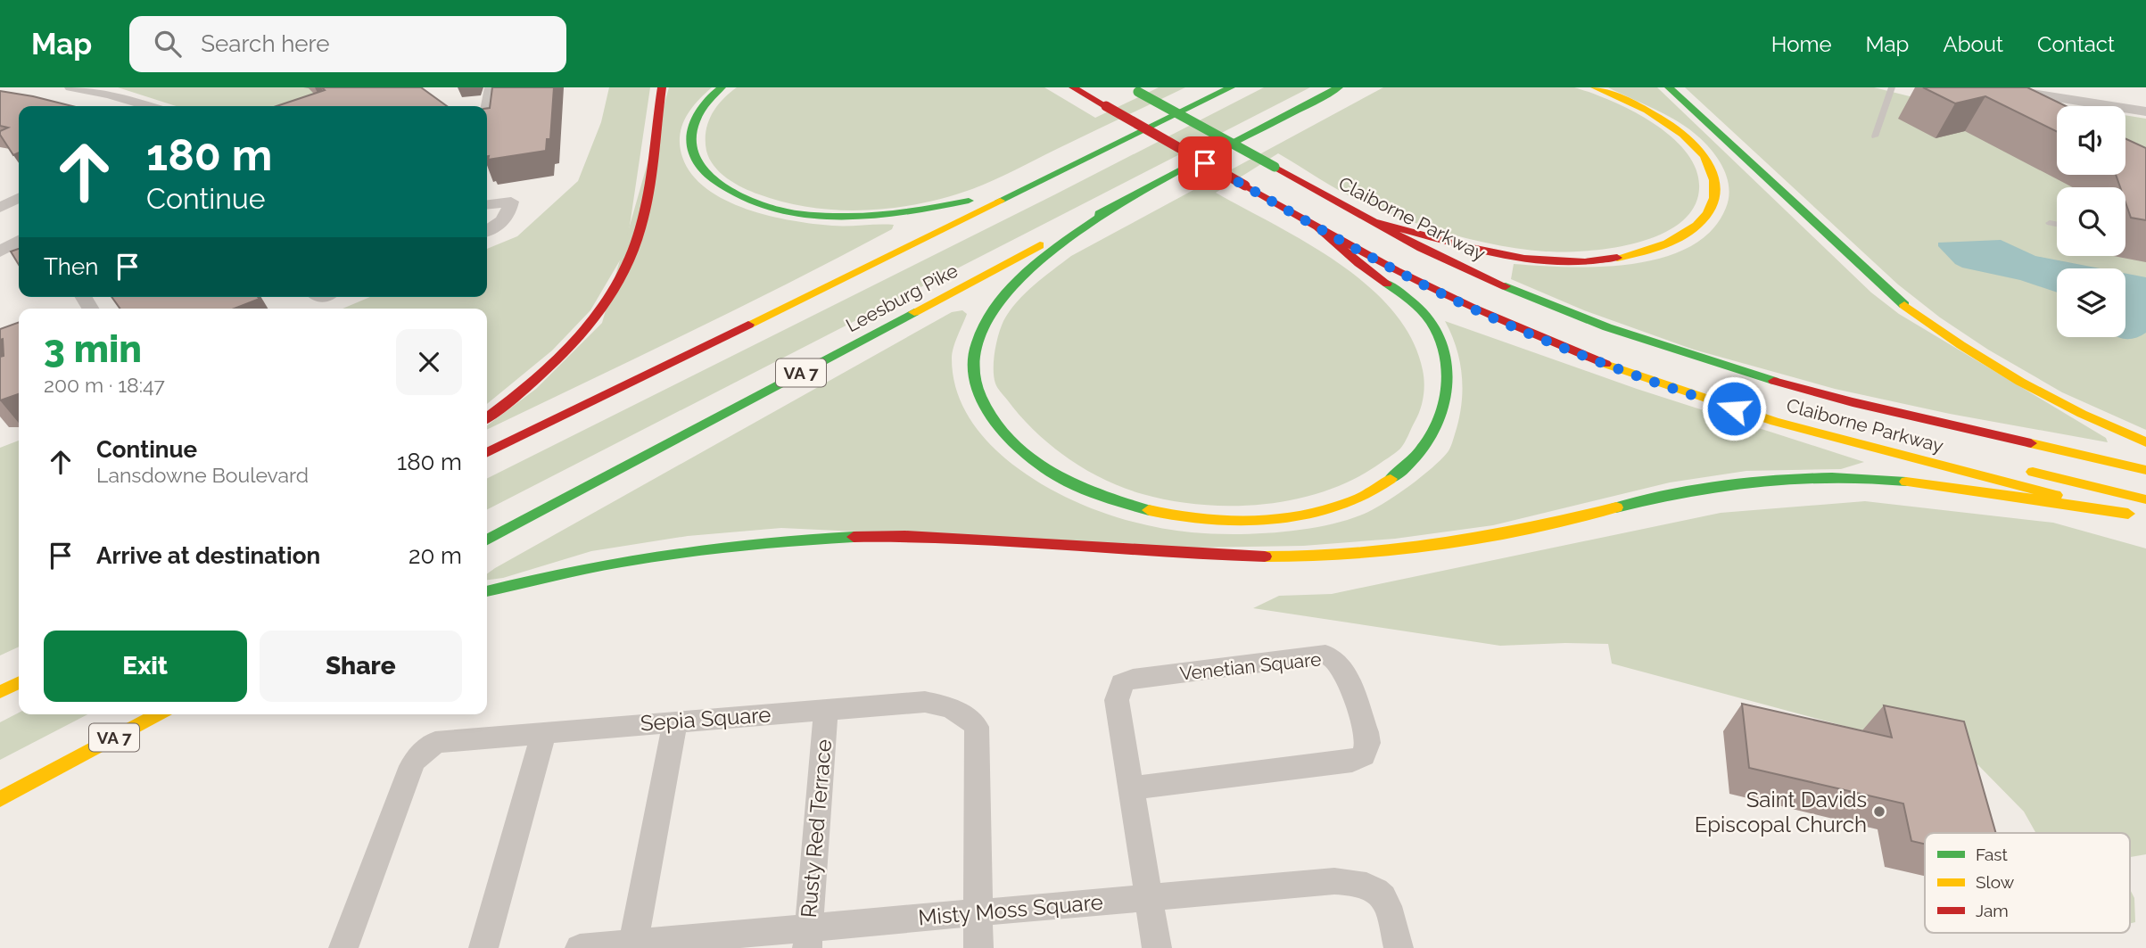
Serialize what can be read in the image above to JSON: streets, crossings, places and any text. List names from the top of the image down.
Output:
{
  "streets": {
    "main road": ["Claiborne Parkway", "Leesburg Pike", "VA 7"],
    "street": [
      "Venetian Square",
      "Sepia Square",
      "Rusty Red Terrace",
      "Misty Moss Square"
    ]
  },
  "crossings": [
    ["Venetian Square", "Misty Moss Square"],
    ["Sepia Square", "Rusty Red Terrace"],
    ["Sepia Square", "Misty Moss Square"],
    ["Rusty Red Terrace", "Misty Moss Square"]
  ],
  "places": ["Saint Davids Episcopal Church"],
  "legend": ["Fast", "Slow", "Jam"],
  "page": {
    "header": "Map",
    "search": "Search here",
    "nav": [
      "Home",
      "Map",
      "About",
      "Contact"
    ],
    "turn": ["180 m", "Continue"],
    "then": "Then",
    "heading": ["3 min", "200 m · 18:47"],
    "list": [
      {
        "name": "Continue",
        "note": "Lansdowne Boulevard",
        "value": "180 m"
      },
      {
        "name": "Arrive at destination",
        "value": "20 m"
      }
    ],
    "buttons": ["Exit", "Share"]
  }
}
